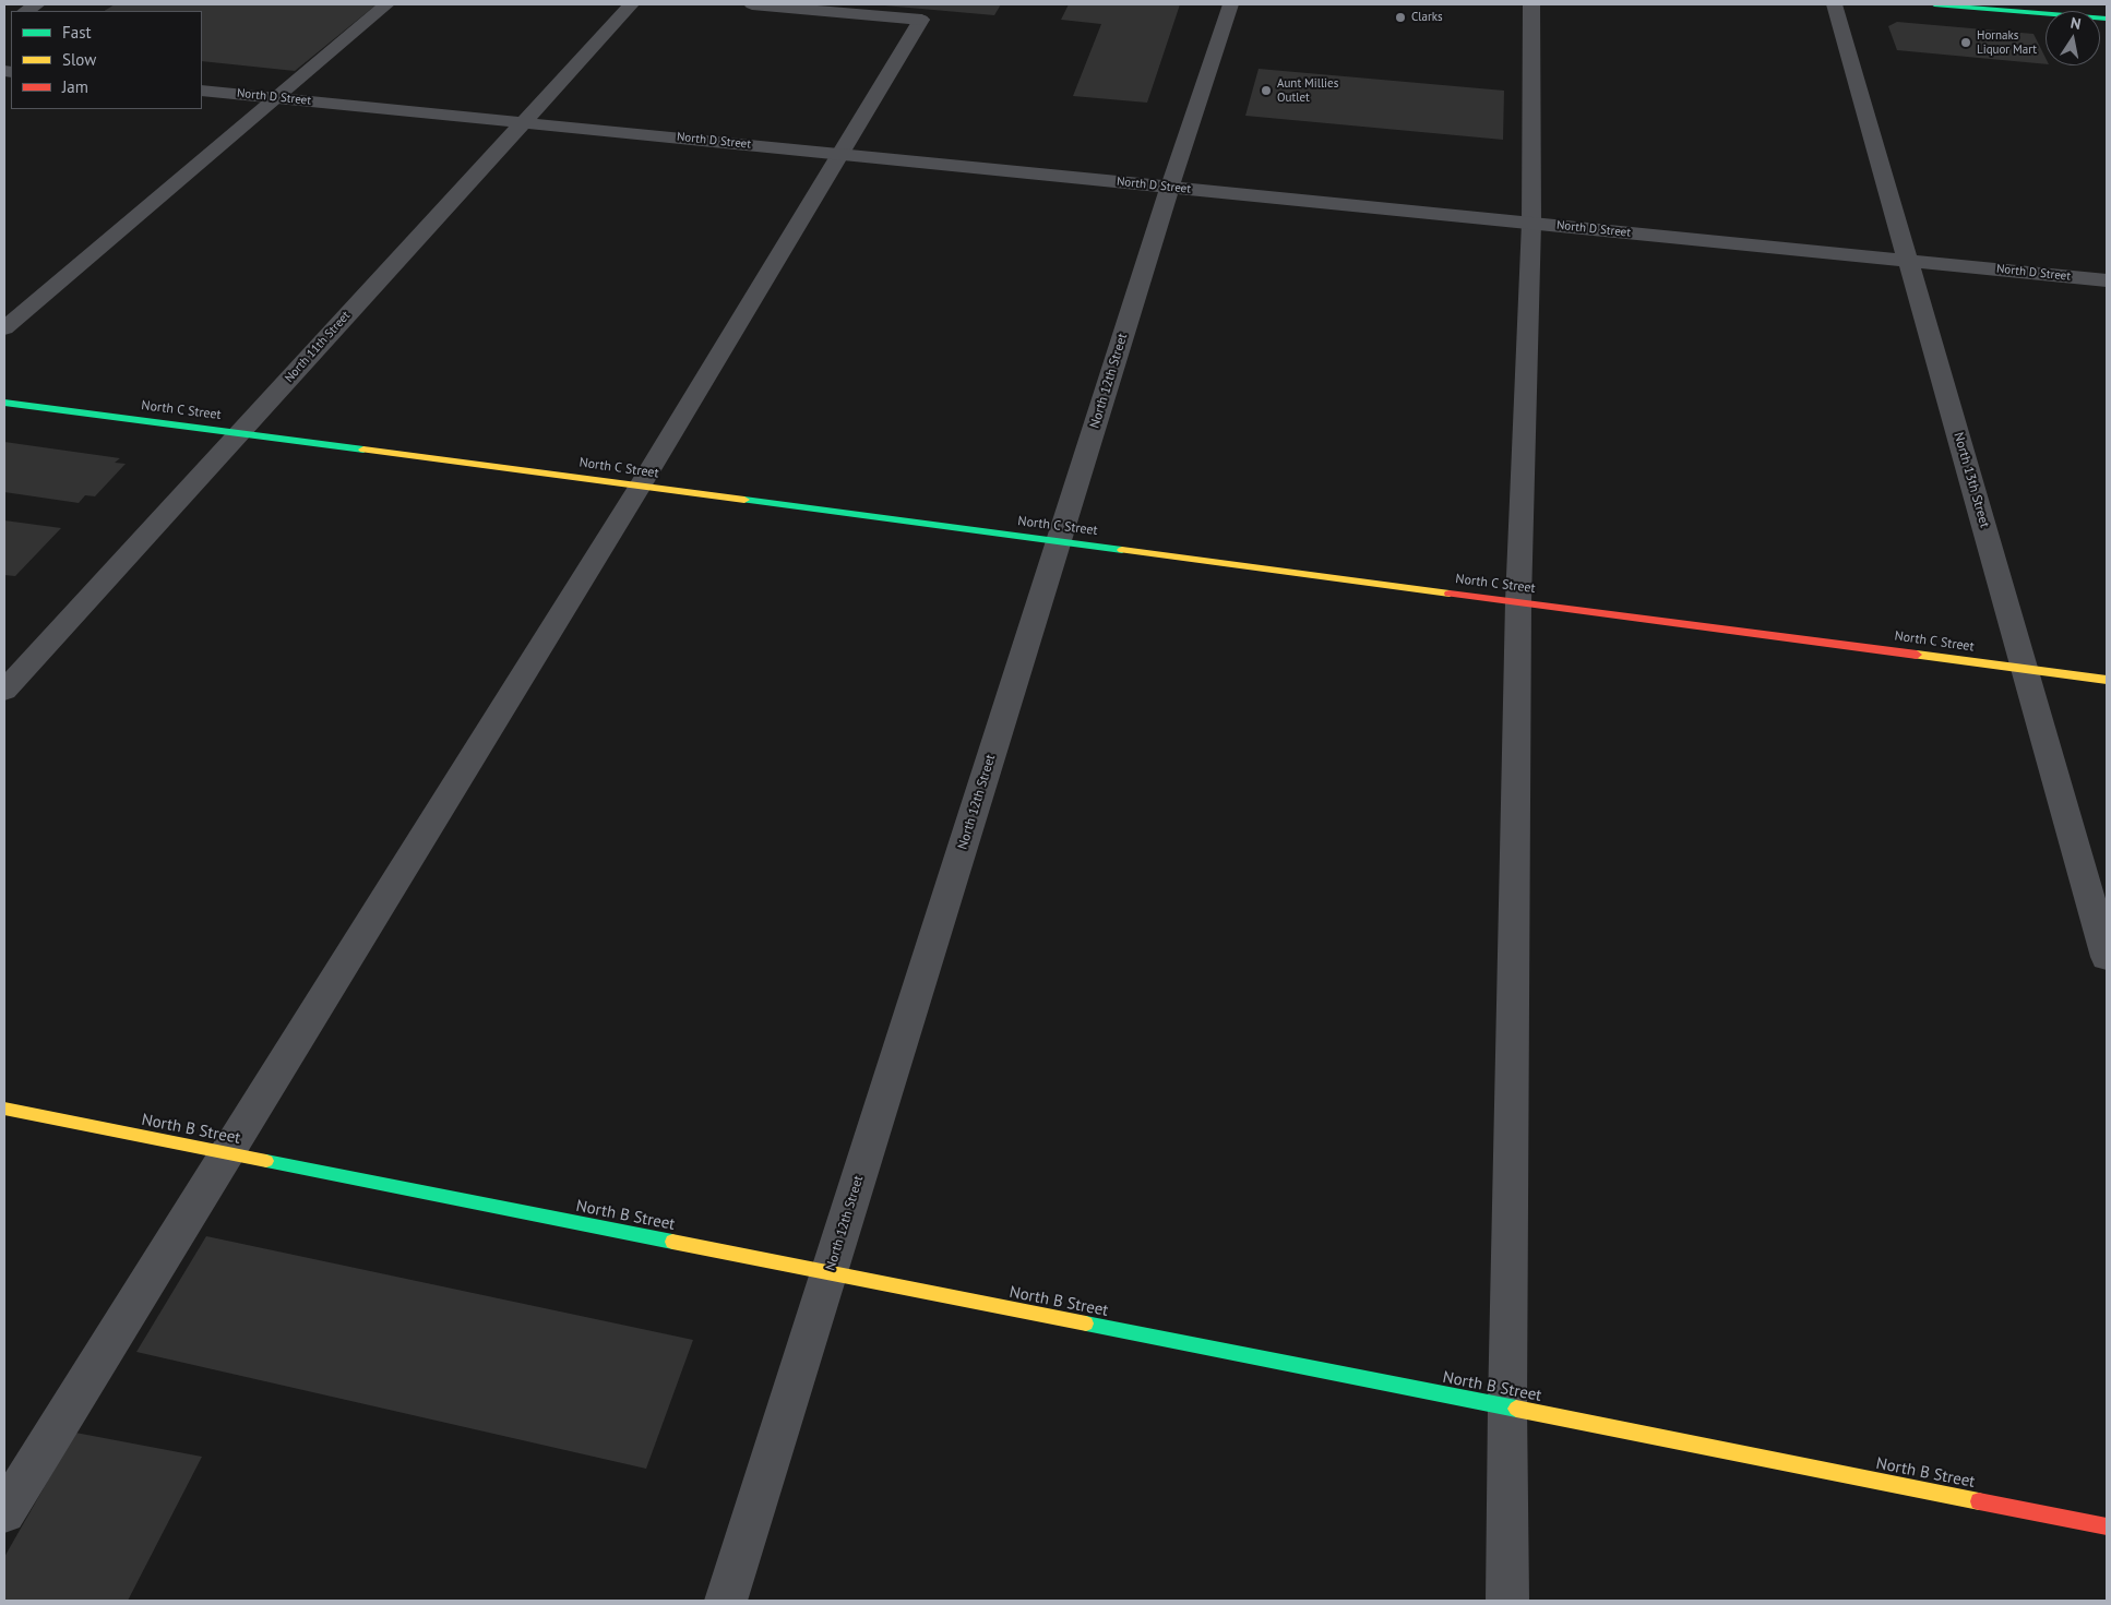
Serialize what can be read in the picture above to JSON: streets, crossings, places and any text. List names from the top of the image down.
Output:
{
  "streets": {
    "street": [
      "North D Street",
      "North 11th Street",
      "North 12th Street",
      "North C Street",
      "North 13th Street",
      "North B Street"
    ]
  },
  "crossings": [
    ["North D Street", "North 11th Street"],
    ["North D Street", "North 12th Street"],
    ["North D Street", "North 13th Street"],
    ["North 11th Street", "North C Street"],
    ["North 12th Street", "North C Street"],
    ["North 12th Street", "North B Street"],
    ["North C Street", "North 13th Street"]
  ],
  "places": ["Clarks", "Hornaks Liquor Mart", "Aunt Millies Outlet"],
  "legend": ["Fast", "Slow", "Jam"],
  "north": "top"
}
